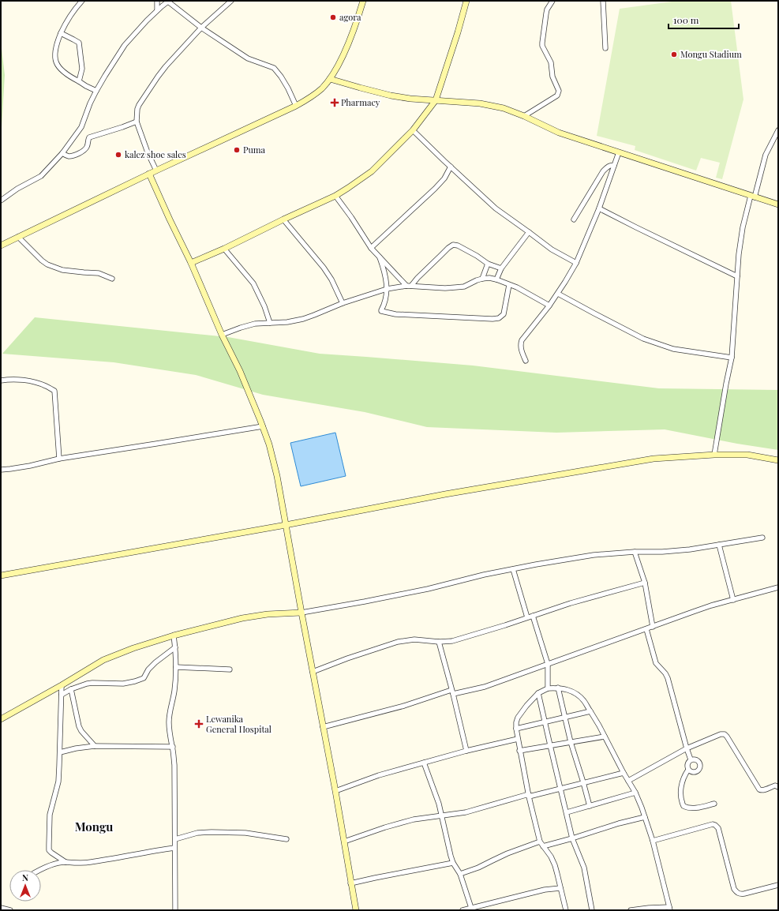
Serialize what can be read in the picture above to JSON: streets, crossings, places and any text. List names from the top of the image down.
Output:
{
  "districts": ["Mongu"],
  "places": {
    "other": [
      "agora",
      "Mongu Stadium",
      "Puma",
      "kalez shoe sales"
    ],
    "health": ["Pharmacy", "Lewanika General Hospital"]
  },
  "scale_bar": "100 m",
  "north": "top"
}
